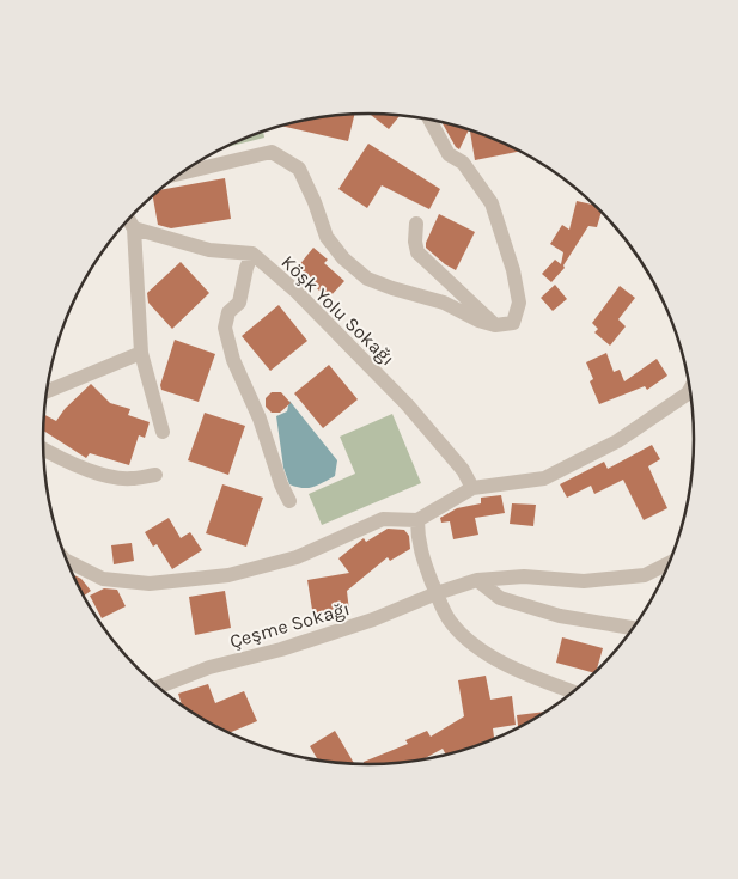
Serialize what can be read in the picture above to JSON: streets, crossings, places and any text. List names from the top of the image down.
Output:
{
  "streets": {
    "street": ["Köşk Yolu Sokağı", "Çeşme Sokağı"]
  }
}
